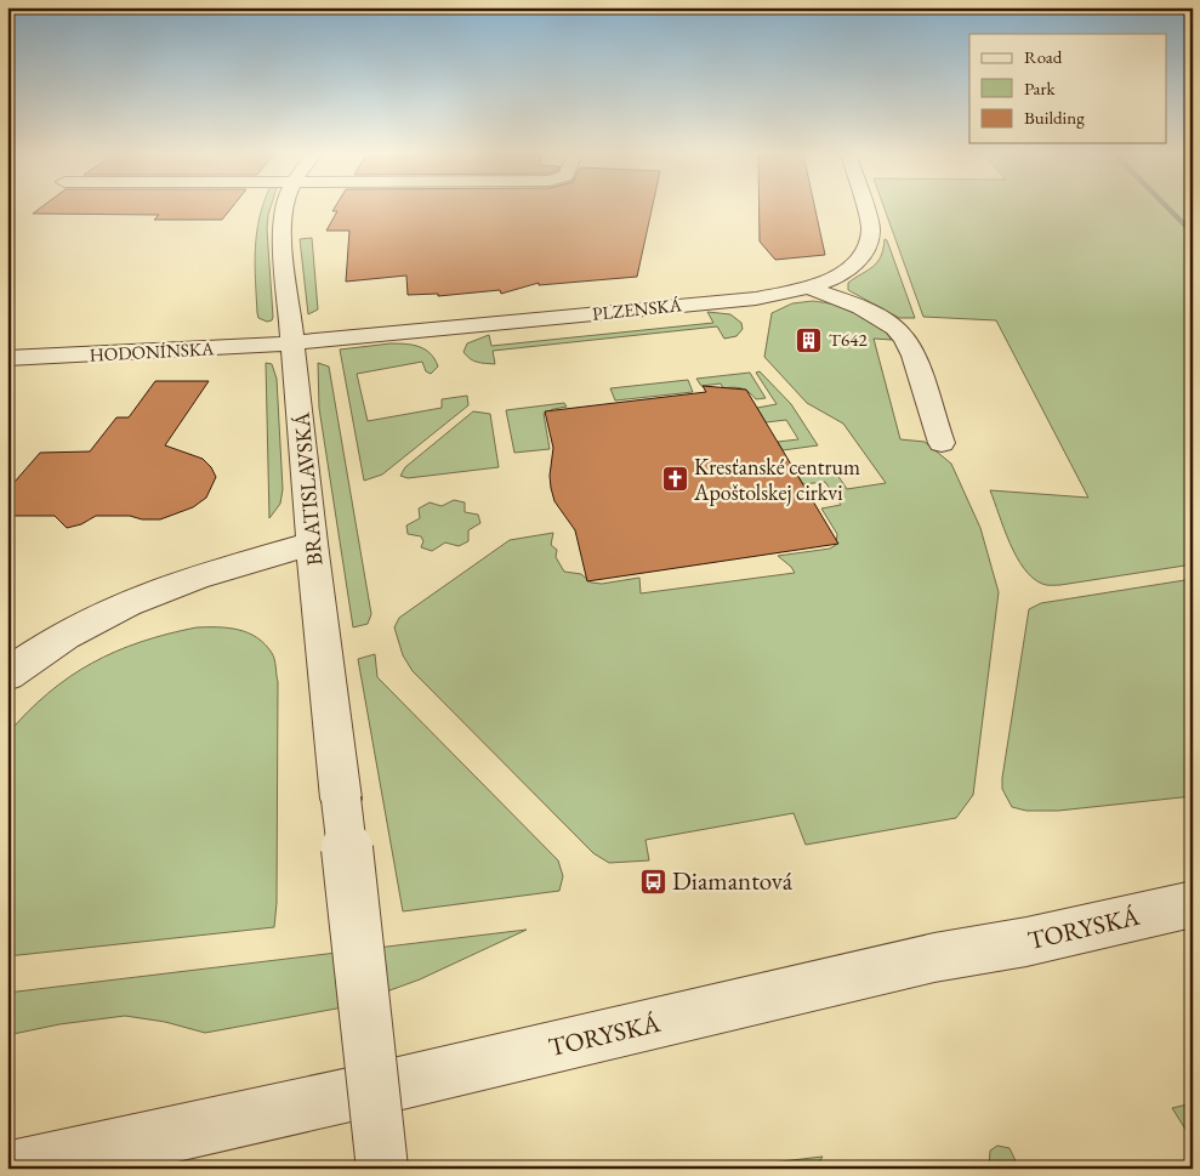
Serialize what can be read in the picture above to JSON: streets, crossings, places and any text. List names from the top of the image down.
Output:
{
  "streets": {
    "street": [
      "PLZENSKÁ",
      "HODONÍNSKA",
      "BRATISLAVSKÁ",
      "TORYSKÁ"
    ]
  },
  "crossings": [
    ["PLZENSKÁ", "HODONÍNSKA"],
    ["PLZENSKÁ", "BRATISLAVSKÁ"],
    ["HODONÍNSKA", "BRATISLAVSKÁ"]
  ],
  "places": {
    "building": ["T642"],
    "church": ["Kresťanské centrum Apoštolskej cirkvi"],
    "bus stop": ["Diamantová"]
  },
  "legend": ["Road", "Park", "Building"]
}
